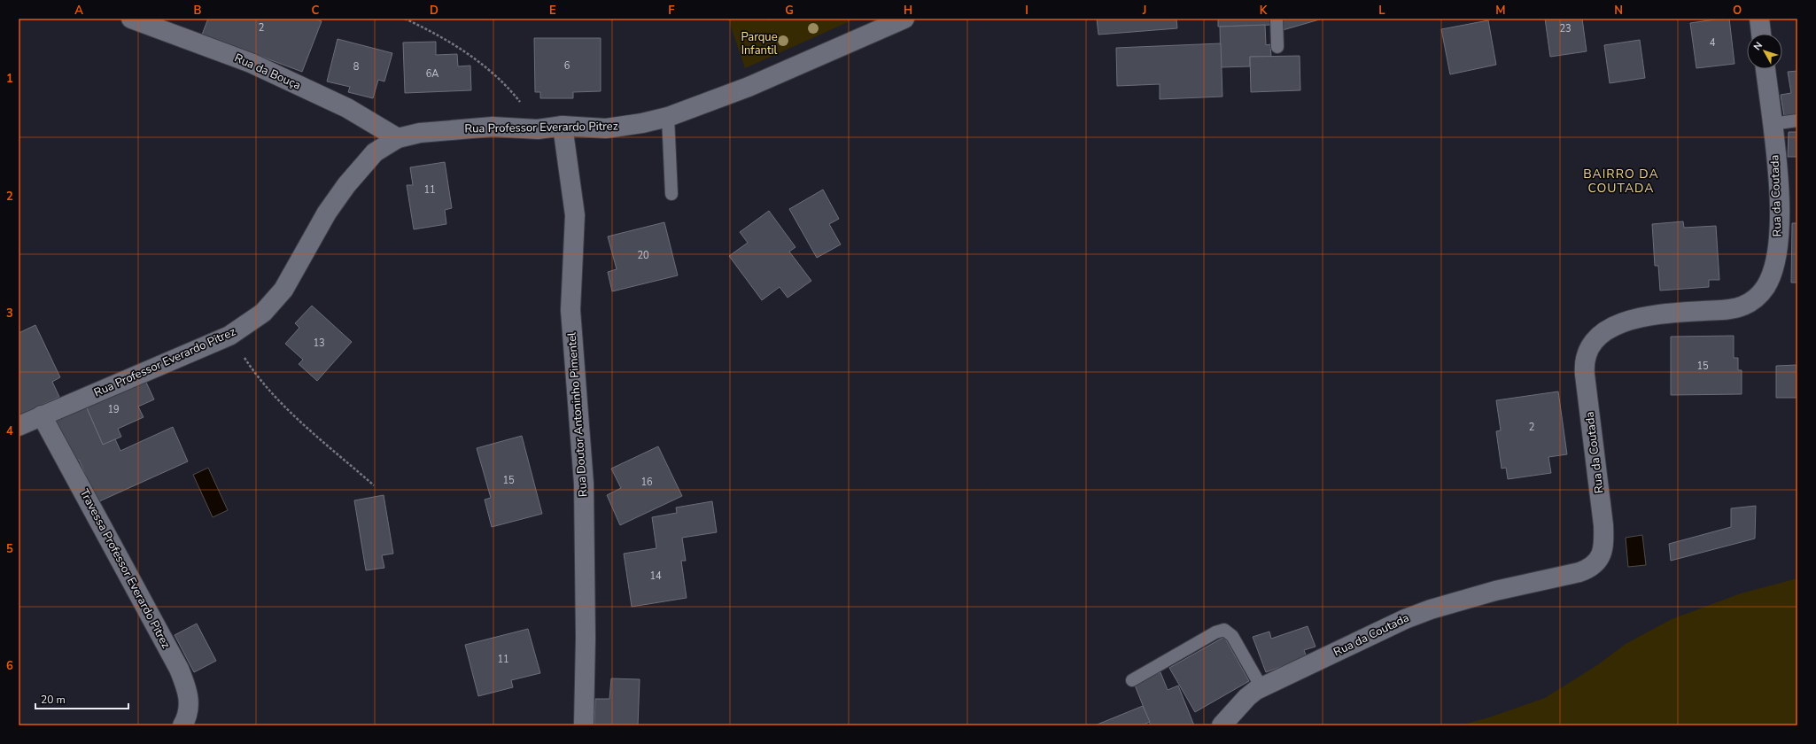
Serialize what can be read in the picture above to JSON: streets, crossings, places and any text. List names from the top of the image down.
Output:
{
  "streets": {
    "street": [
      "Rua da Bouça",
      "Rua Professor Everardo Pitrez",
      "Rua da Coutada",
      "Rua Doutor Antoninho Pimentel",
      "Travessa Professor Everardo Pitrez"
    ]
  },
  "crossings": [
    ["Rua da Bouça", "Rua Professor Everardo Pitrez"],
    ["Rua Professor Everardo Pitrez", "Rua Doutor Antoninho Pimentel"],
    ["Rua Professor Everardo Pitrez", "Travessa Professor Everardo Pitrez"]
  ],
  "districts": ["BAIRRO DA COUTADA"],
  "parks": ["Parque Infantil"],
  "house_numbers": [
    "2",
    "23",
    "4",
    "6",
    "8",
    "6A",
    "11",
    "20",
    "13",
    "15",
    "19",
    "2",
    "15",
    "16",
    "14",
    "11"
  ],
  "scale_bar": "20 m",
  "north": "top left",
  "grid": {
    "columns": [
      "A",
      "B",
      "C",
      "D",
      "E",
      "F",
      "G",
      "H",
      "I",
      "J",
      "K",
      "L",
      "M",
      "N",
      "O"
    ],
    "rows": [
      "1",
      "2",
      "3",
      "4",
      "5",
      "6"
    ]
  }
}
